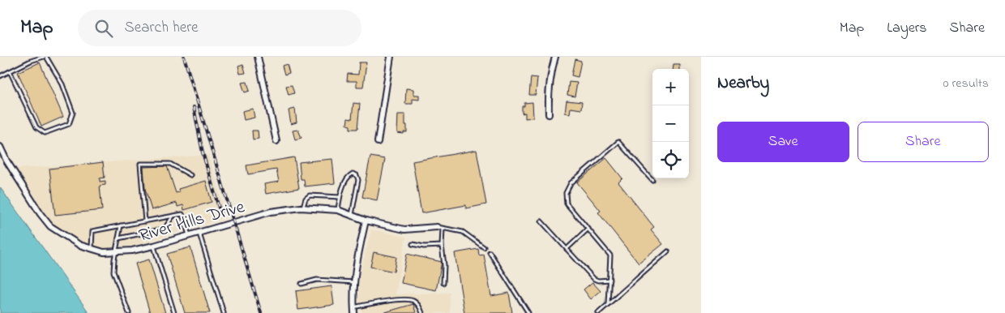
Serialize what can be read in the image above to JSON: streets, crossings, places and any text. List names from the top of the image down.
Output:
{
  "streets": {
    "street": ["River Hills Drive"]
  },
  "page": {
    "header": "Map",
    "search": "Search here",
    "nav": ["Map", "Layers", "Share"],
    "heading": ["Nearby", "0 results"],
    "map_buttons": ["+", "−"],
    "buttons": ["Save", "Share"]
  }
}
